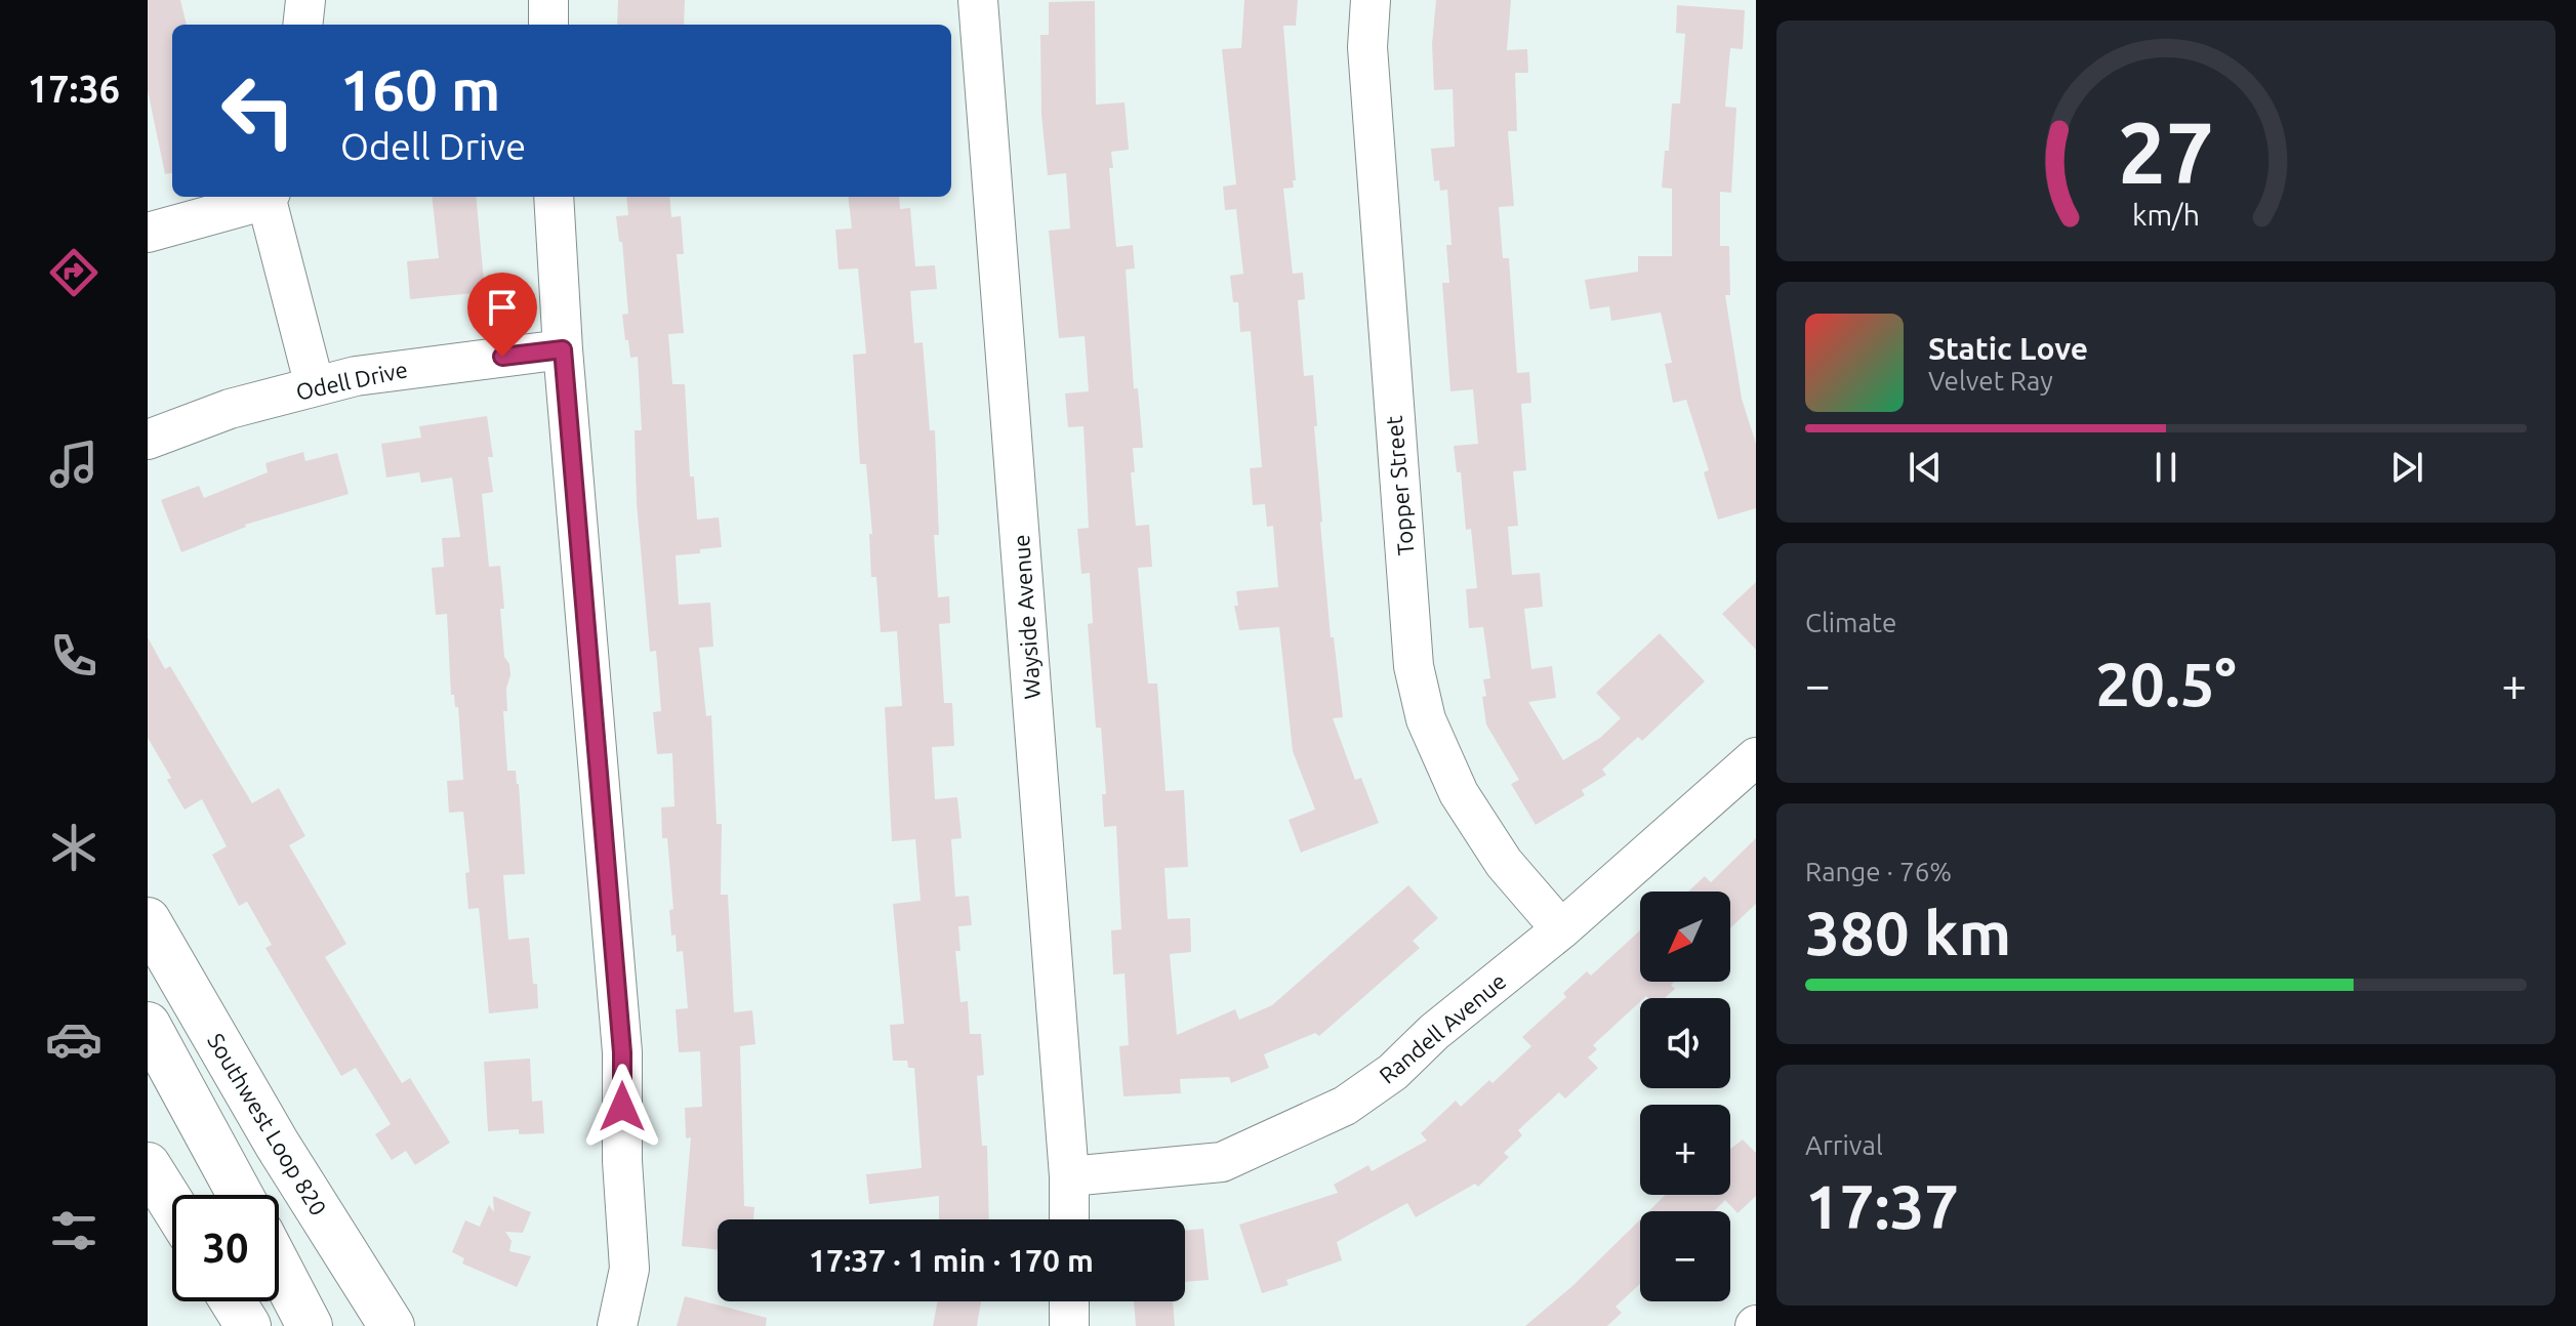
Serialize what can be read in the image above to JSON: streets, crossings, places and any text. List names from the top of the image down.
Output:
{
  "streets": {
    "main road": ["Southwest Loop 820"],
    "street": [
      "Odell Drive",
      "Topper Street",
      "Wayside Avenue",
      "Randell Avenue"
    ]
  },
  "crossings": [
    ["Topper Street", "Randell Avenue"],
    ["Wayside Avenue", "Randell Avenue"]
  ],
  "north": "bottom left",
  "page": {
    "tabs": "17:36",
    "turn": ["160 m", "Odell Drive"],
    "song": ["Static Love", "Velvet Ray"],
    "tile": [
      "Climate",
      ["Range · 76%", "380 km"],
      ["Arrival", "17:37"]
    ],
    "heat": ["−", "20.5°", "+"],
    "map_buttons": ["+", "−"],
    "limit": "30",
    "trip": "17:37 · 1 min · 170 m",
    "gauge": ["27", "km/h"]
  }
}
